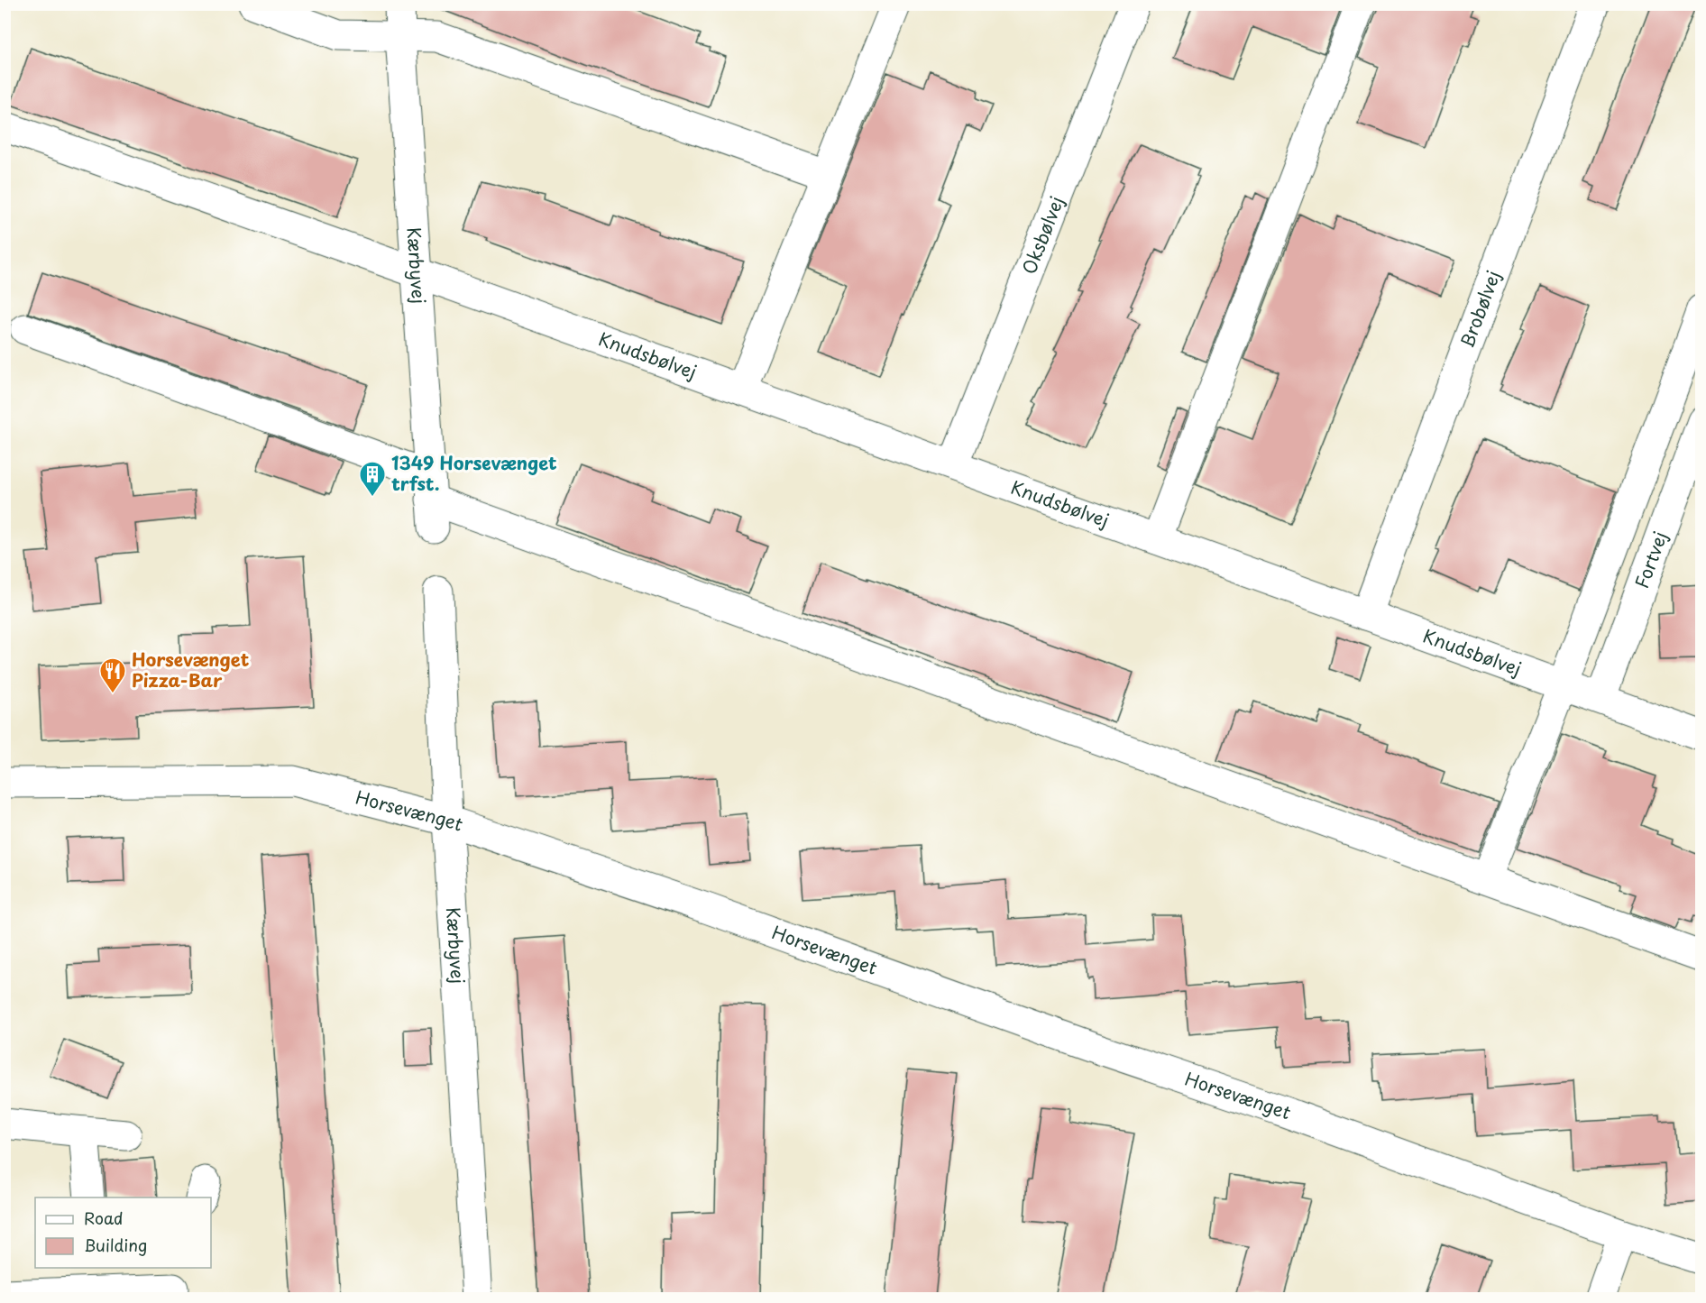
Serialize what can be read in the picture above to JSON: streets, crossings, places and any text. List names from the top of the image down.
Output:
{
  "streets": {
    "street": [
      "Oksbølvej",
      "Kærbyvej",
      "Brobølvej",
      "Knudsbølvej",
      "Fortvej",
      "Horsevænget"
    ]
  },
  "crossings": [
    ["Oksbølvej", "Knudsbølvej"],
    ["Kærbyvej", "Knudsbølvej"],
    ["Kærbyvej", "Horsevænget"],
    ["Brobølvej", "Knudsbølvej"],
    ["Knudsbølvej", "Fortvej"]
  ],
  "places": {
    "building": ["1349 Horsevænget trfst."],
    "restaurant": ["Horsevænget Pizza-Bar"]
  },
  "legend": ["Road", "Building"]
}
